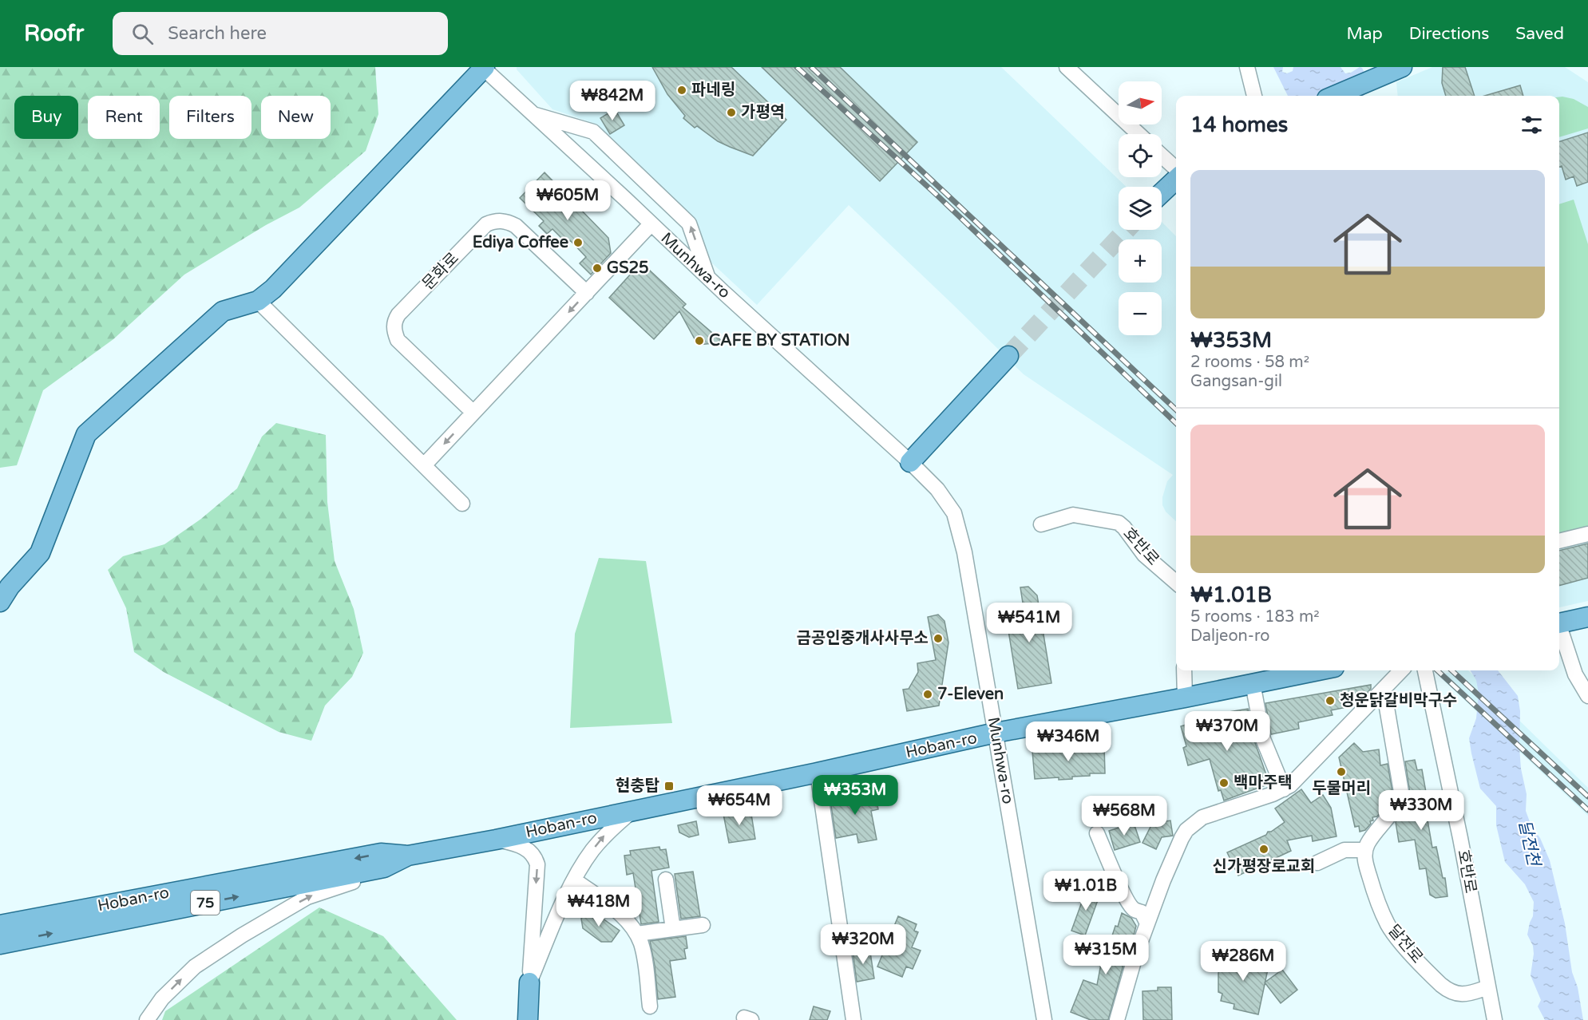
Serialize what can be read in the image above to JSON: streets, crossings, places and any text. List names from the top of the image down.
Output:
{
  "streets": {
    "main road": ["Hoban-ro", "75"],
    "street": [
      "Munhwa-ro",
      "문화로",
      "호반로",
      "달전로"
    ]
  },
  "crossings": [
    ["Munhwa-ro", "Hoban-ro"],
    ["호반로", "달전로"]
  ],
  "water": ["달전천"],
  "places": {
    "other": [
      "파네링",
      "가평역",
      "Ediya Coffee",
      "GS25",
      "CAFE BY STATION",
      "금공인중개사사무소",
      "7-Eleven",
      "청운닭갈비막구수",
      "두물머리",
      "백마주택",
      "신가평장로교회"
    ],
    "transit": ["현충탑"]
  },
  "north": "right",
  "page": {
    "header": "Roofr",
    "search": "Search here",
    "nav": ["Map", "Directions", "Saved"],
    "price": [
      "₩842M",
      "₩605M",
      "₩541M",
      "₩370M",
      "₩346M",
      "₩353M",
      "₩654M",
      "₩330M",
      "₩568M",
      "₩1.01B",
      "₩418M",
      "₩320M",
      "₩315M",
      "₩286M"
    ],
    "map_buttons": ["+", "−"],
    "chip": [
      "Buy",
      "Rent",
      "Filters",
      "New"
    ],
    "heading": "14 homes",
    "list": [
      {
        "name": "₩353M",
        "note": "2 rooms · 58 m² · Gangsan-gil"
      },
      {
        "name": "₩1.01B",
        "note": "5 rooms · 183 m² · Daljeon-ro"
      }
    ]
  }
}
